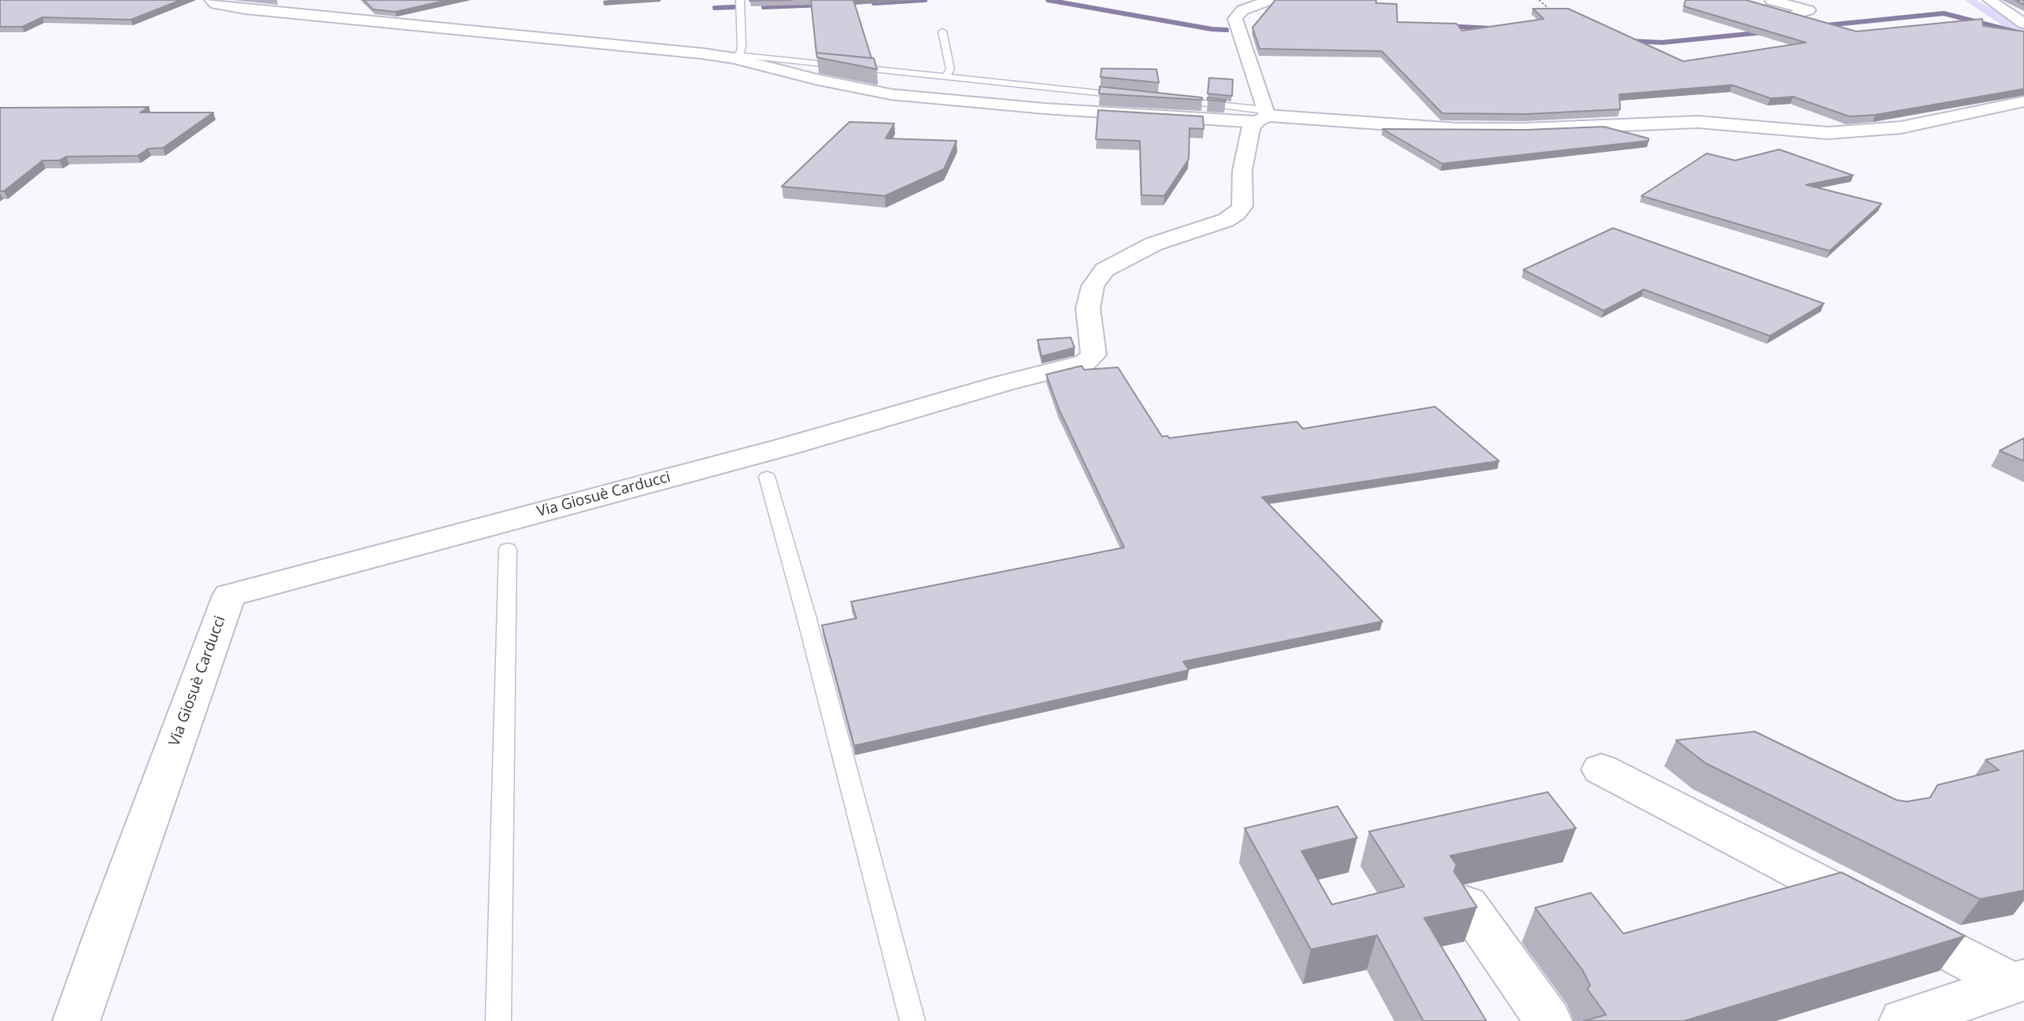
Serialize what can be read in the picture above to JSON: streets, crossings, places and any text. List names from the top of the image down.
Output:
{
  "streets": {
    "street": ["Via Giosuè Carducci"]
  }
}
